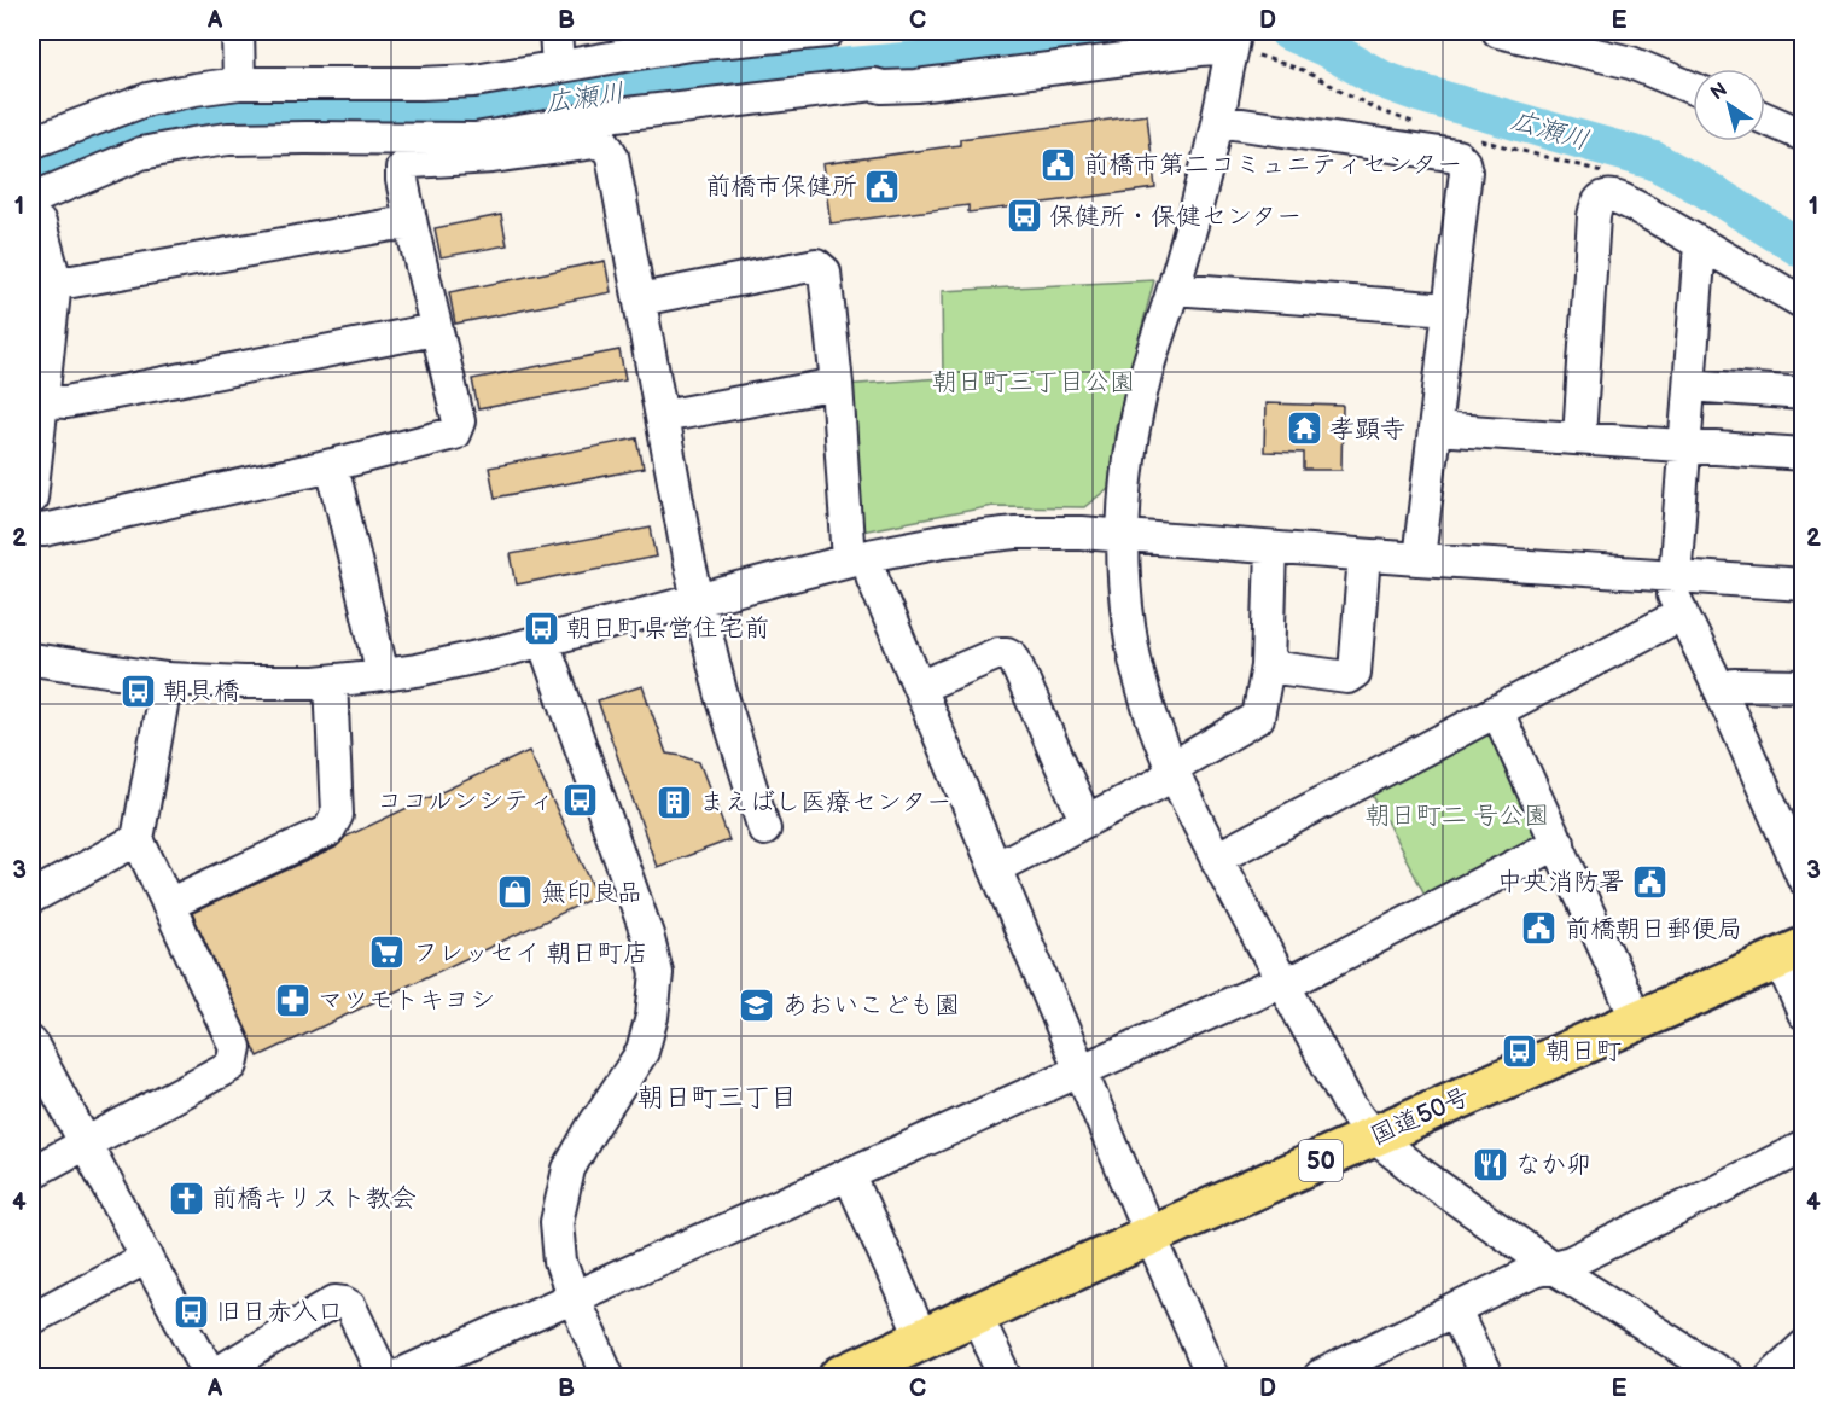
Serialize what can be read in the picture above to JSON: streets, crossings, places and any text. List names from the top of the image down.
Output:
{
  "streets": {
    "highway": ["国道50号", "50"]
  },
  "districts": ["朝日町三丁目"],
  "water": ["広瀬川"],
  "parks": ["朝日町三丁目公園", "朝日町二 号公園"],
  "places": {
    "public building": [
      "前橋市第二コミュニティセンター",
      "前橋市保健所",
      "中央消防署",
      "前橋朝日郵便局"
    ],
    "bus stop": [
      "保健所・保健センター",
      "朝日町県営住宅前",
      "朝貝橋",
      "ココルンシティ",
      "朝日町",
      "旧日赤入口"
    ],
    "temple": ["孝顕寺"],
    "building": ["まえばし医療センター"],
    "shop": ["無印良品"],
    "supermarket": ["フレッセイ 朝日町店"],
    "pharmacy": ["マツモトキヨシ"],
    "school or university": ["あおいこども園"],
    "restaurant": ["なか卯"],
    "church": ["前橋キリスト教会"]
  },
  "north": "top left",
  "grid": {
    "columns": [
      "A",
      "B",
      "C",
      "D",
      "E"
    ],
    "rows": [
      "1",
      "2",
      "3",
      "4"
    ]
  }
}
